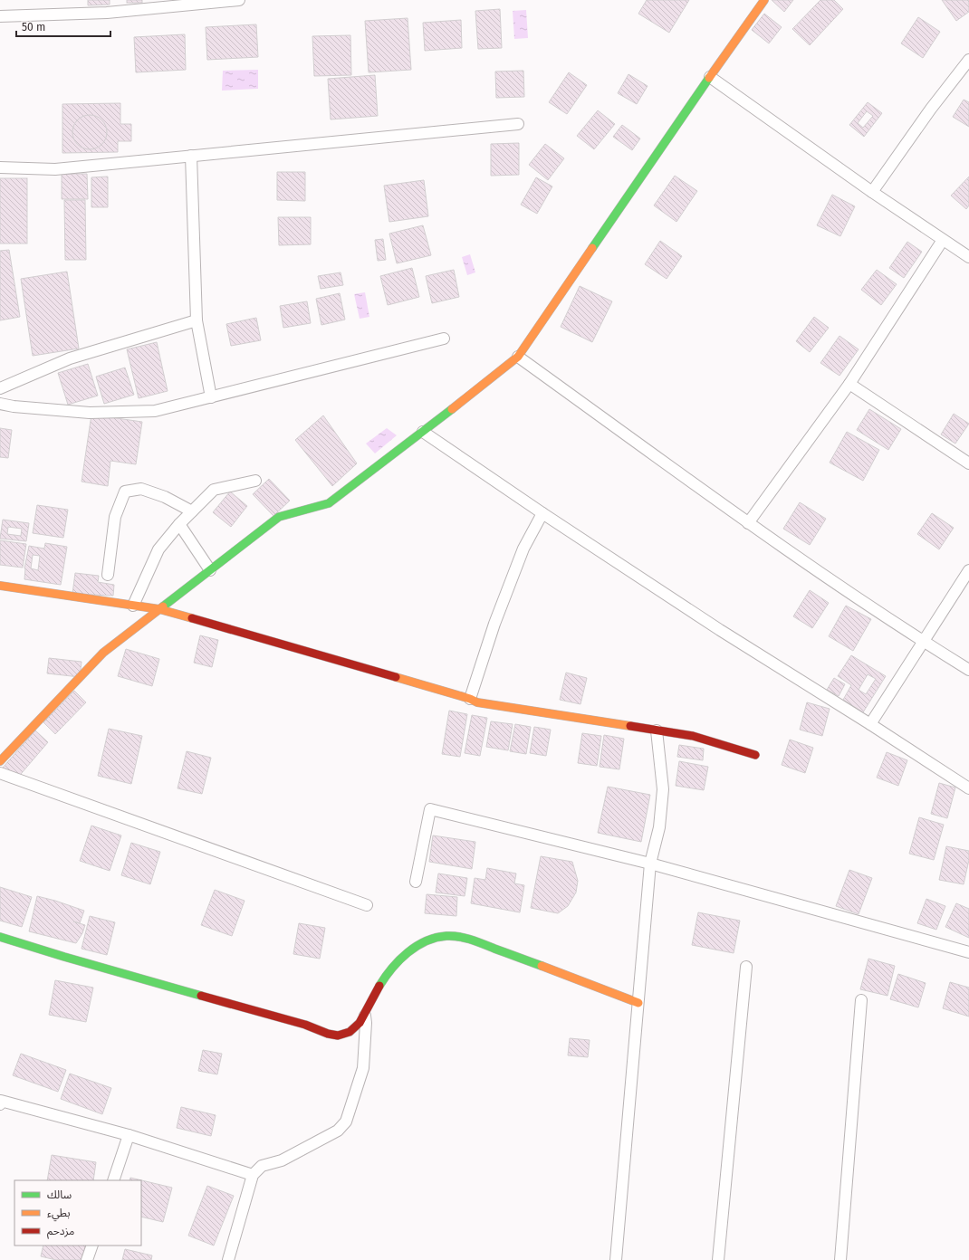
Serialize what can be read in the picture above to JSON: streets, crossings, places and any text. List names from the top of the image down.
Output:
{
  "legend": ["سالك", "بطيء", "مزدحم"],
  "scale_bar": "50 m"
}
